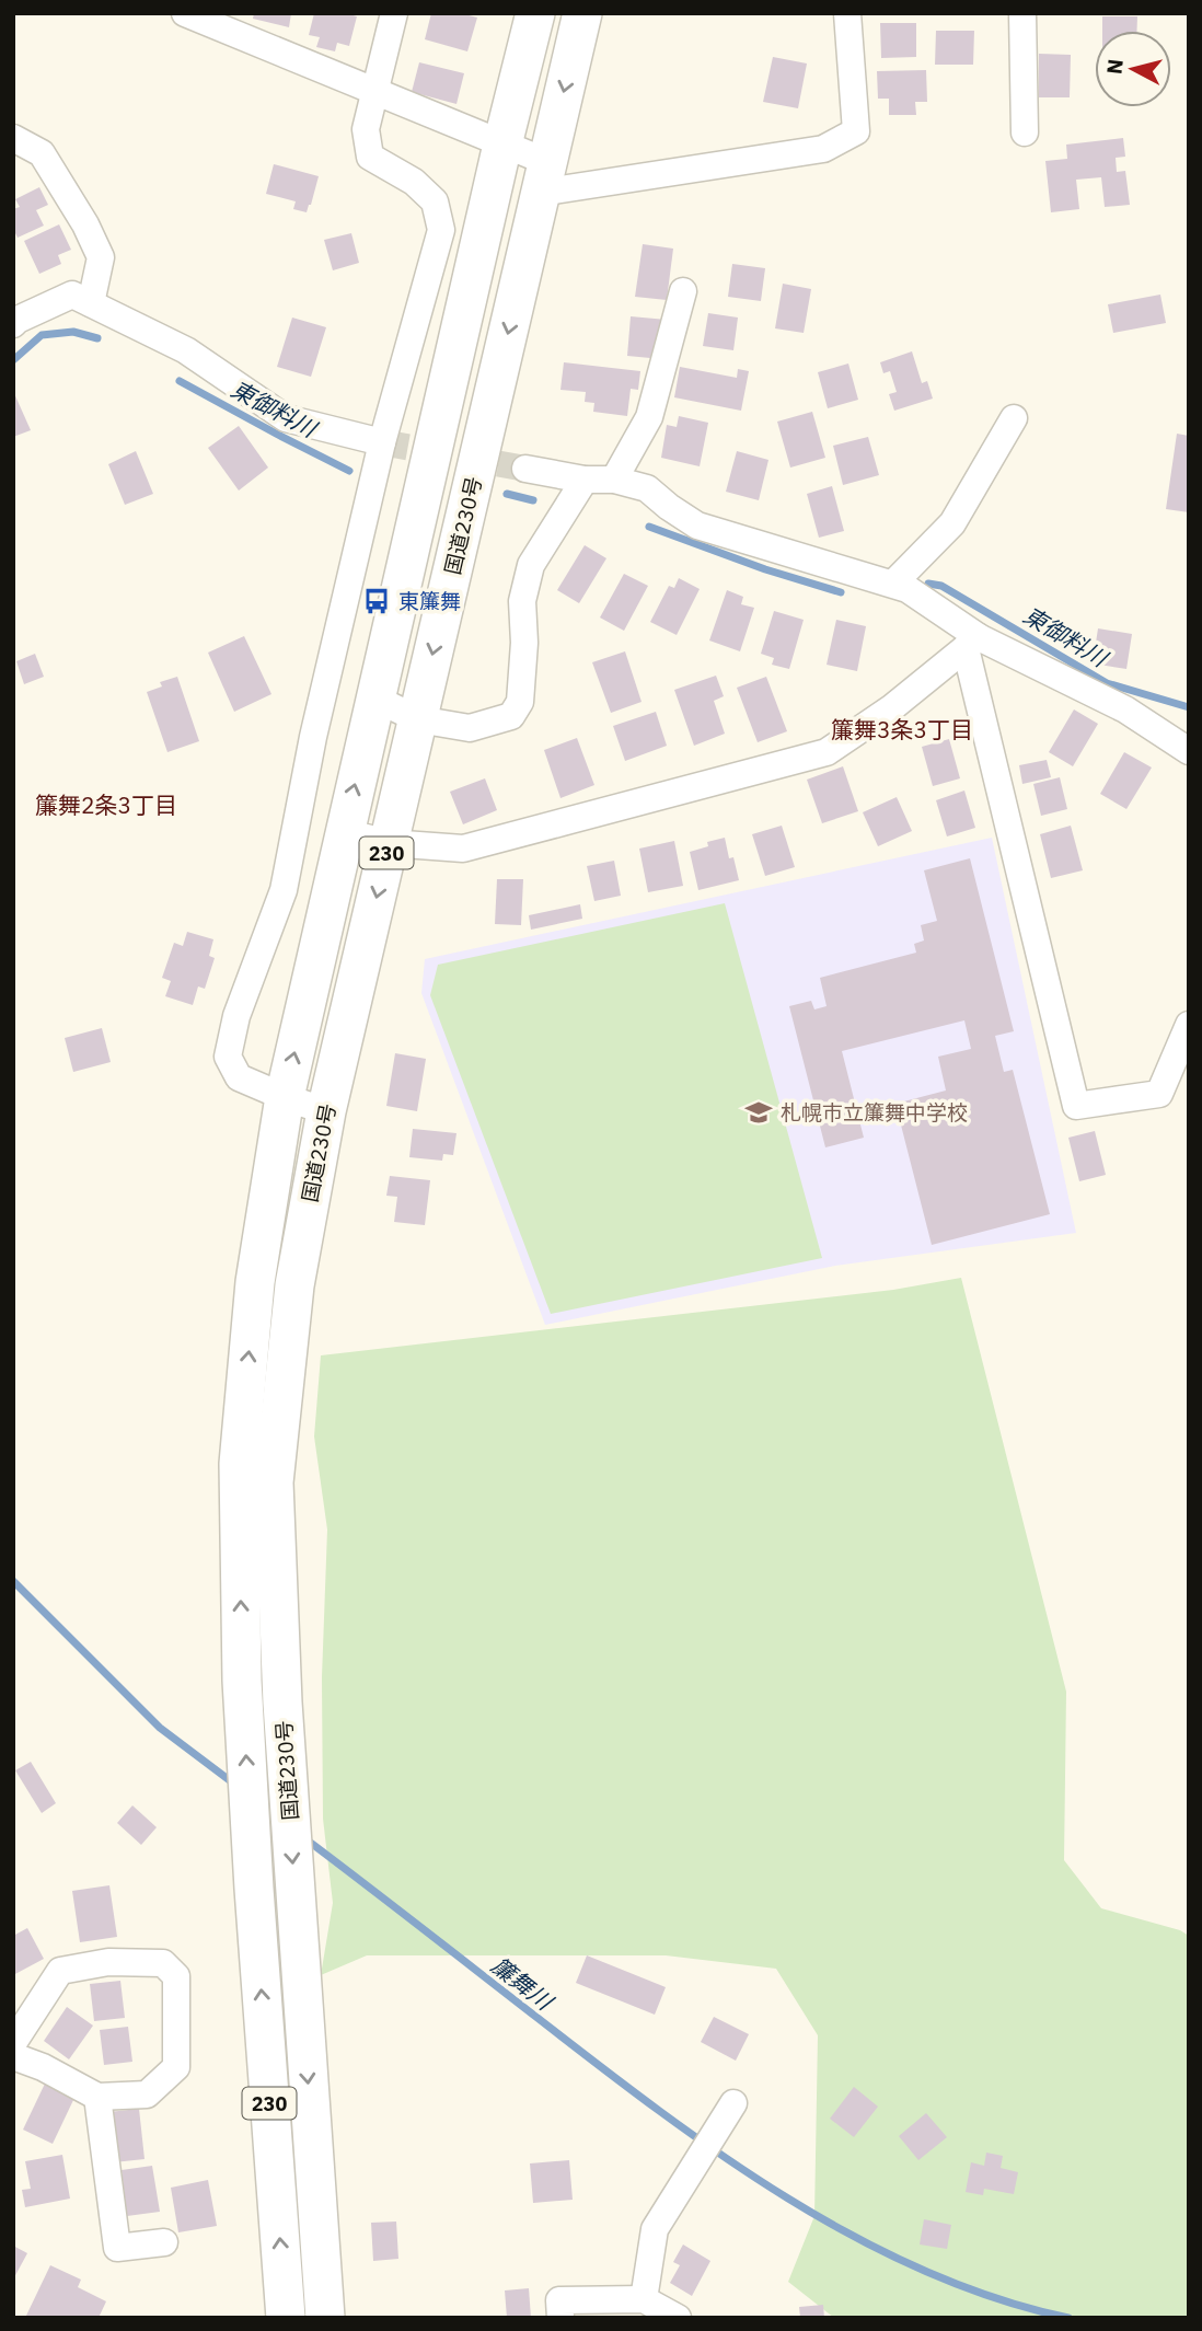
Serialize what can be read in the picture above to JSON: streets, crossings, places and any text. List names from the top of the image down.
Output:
{
  "streets": {
    "highway": ["国道230号", "230"]
  },
  "districts": ["簾舞3条3丁目", "簾舞2条3丁目"],
  "water": ["東御料川", "簾舞川"],
  "places": {
    "bus stop": ["東簾舞"],
    "school or university": ["札幌市立簾舞中学校"]
  },
  "north": "left"
}
